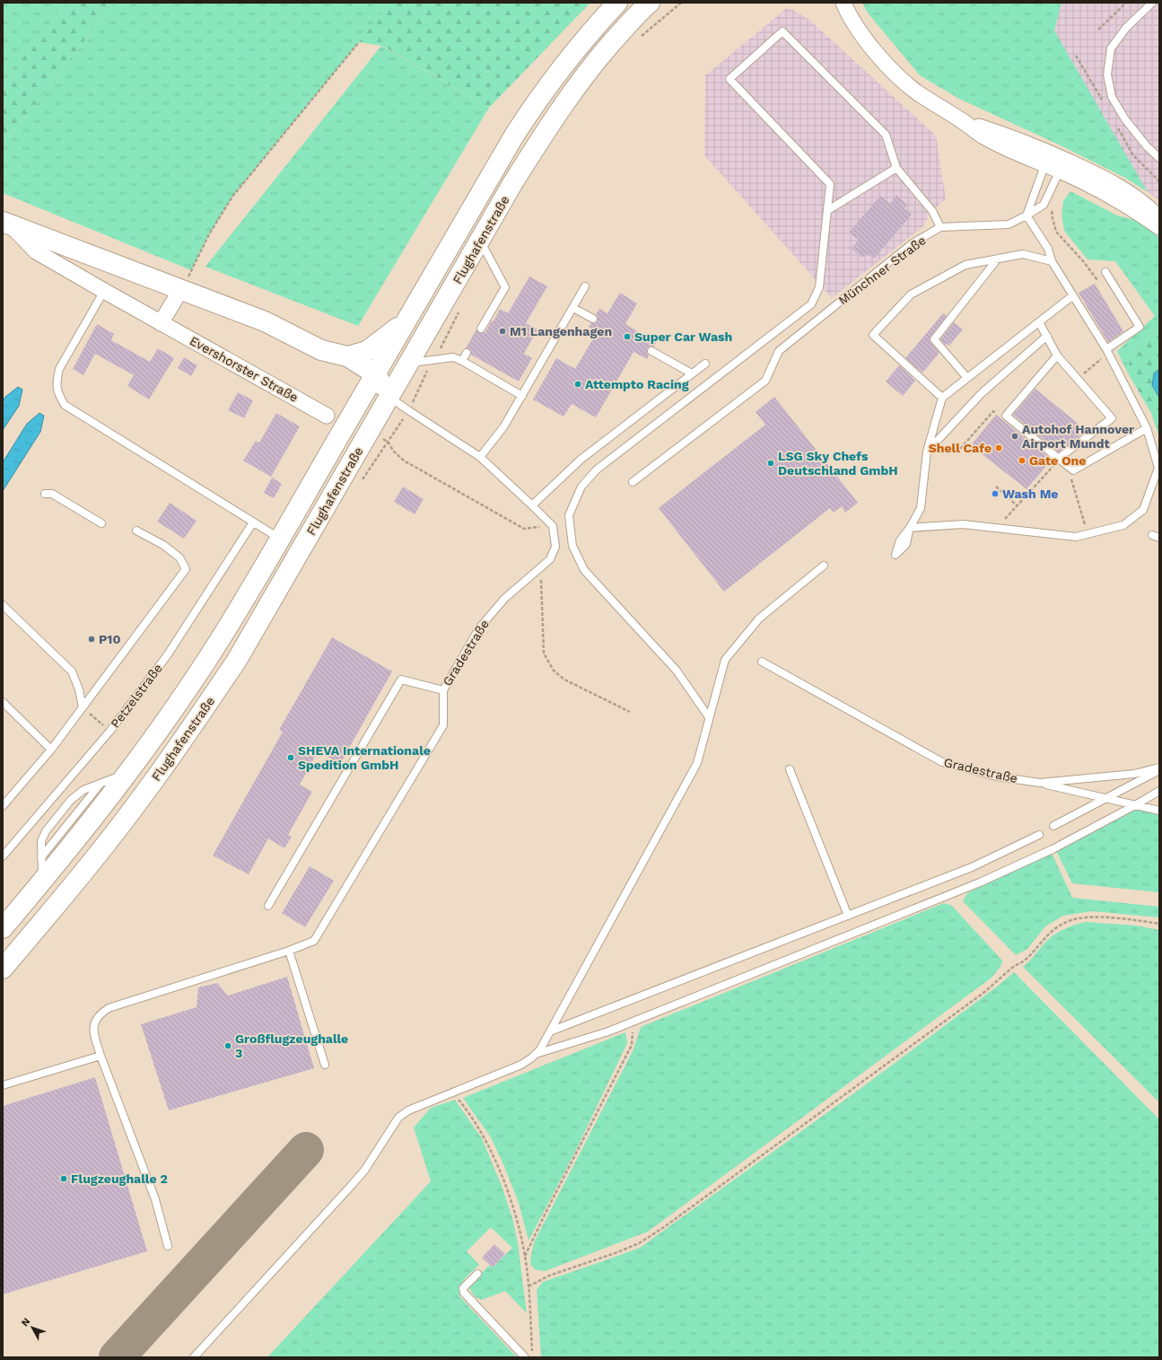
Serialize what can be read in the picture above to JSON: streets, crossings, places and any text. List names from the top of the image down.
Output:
{
  "streets": {
    "main road": ["Flughafenstraße", "Evershorster Straße"],
    "lane": ["Münchner Straße", "Gradestraße", "Petzelstraße"]
  },
  "crossings": [
    ["Flughafenstraße", "Evershorster Straße"]
  ],
  "places": [
    "M1 Langenhagen",
    "Super Car Wash",
    "Attempto Racing",
    "Autohof Hannover Airport Mundt",
    "Shell Cafe",
    "Gate One",
    "LSG Sky Chefs Deutschland GmbH",
    "Wash Me",
    "P10",
    "SHEVA Internationale Spedition GmbH",
    "Großflugzeughalle 3",
    "Flugzeughalle 2"
  ],
  "north": "top left"
}
